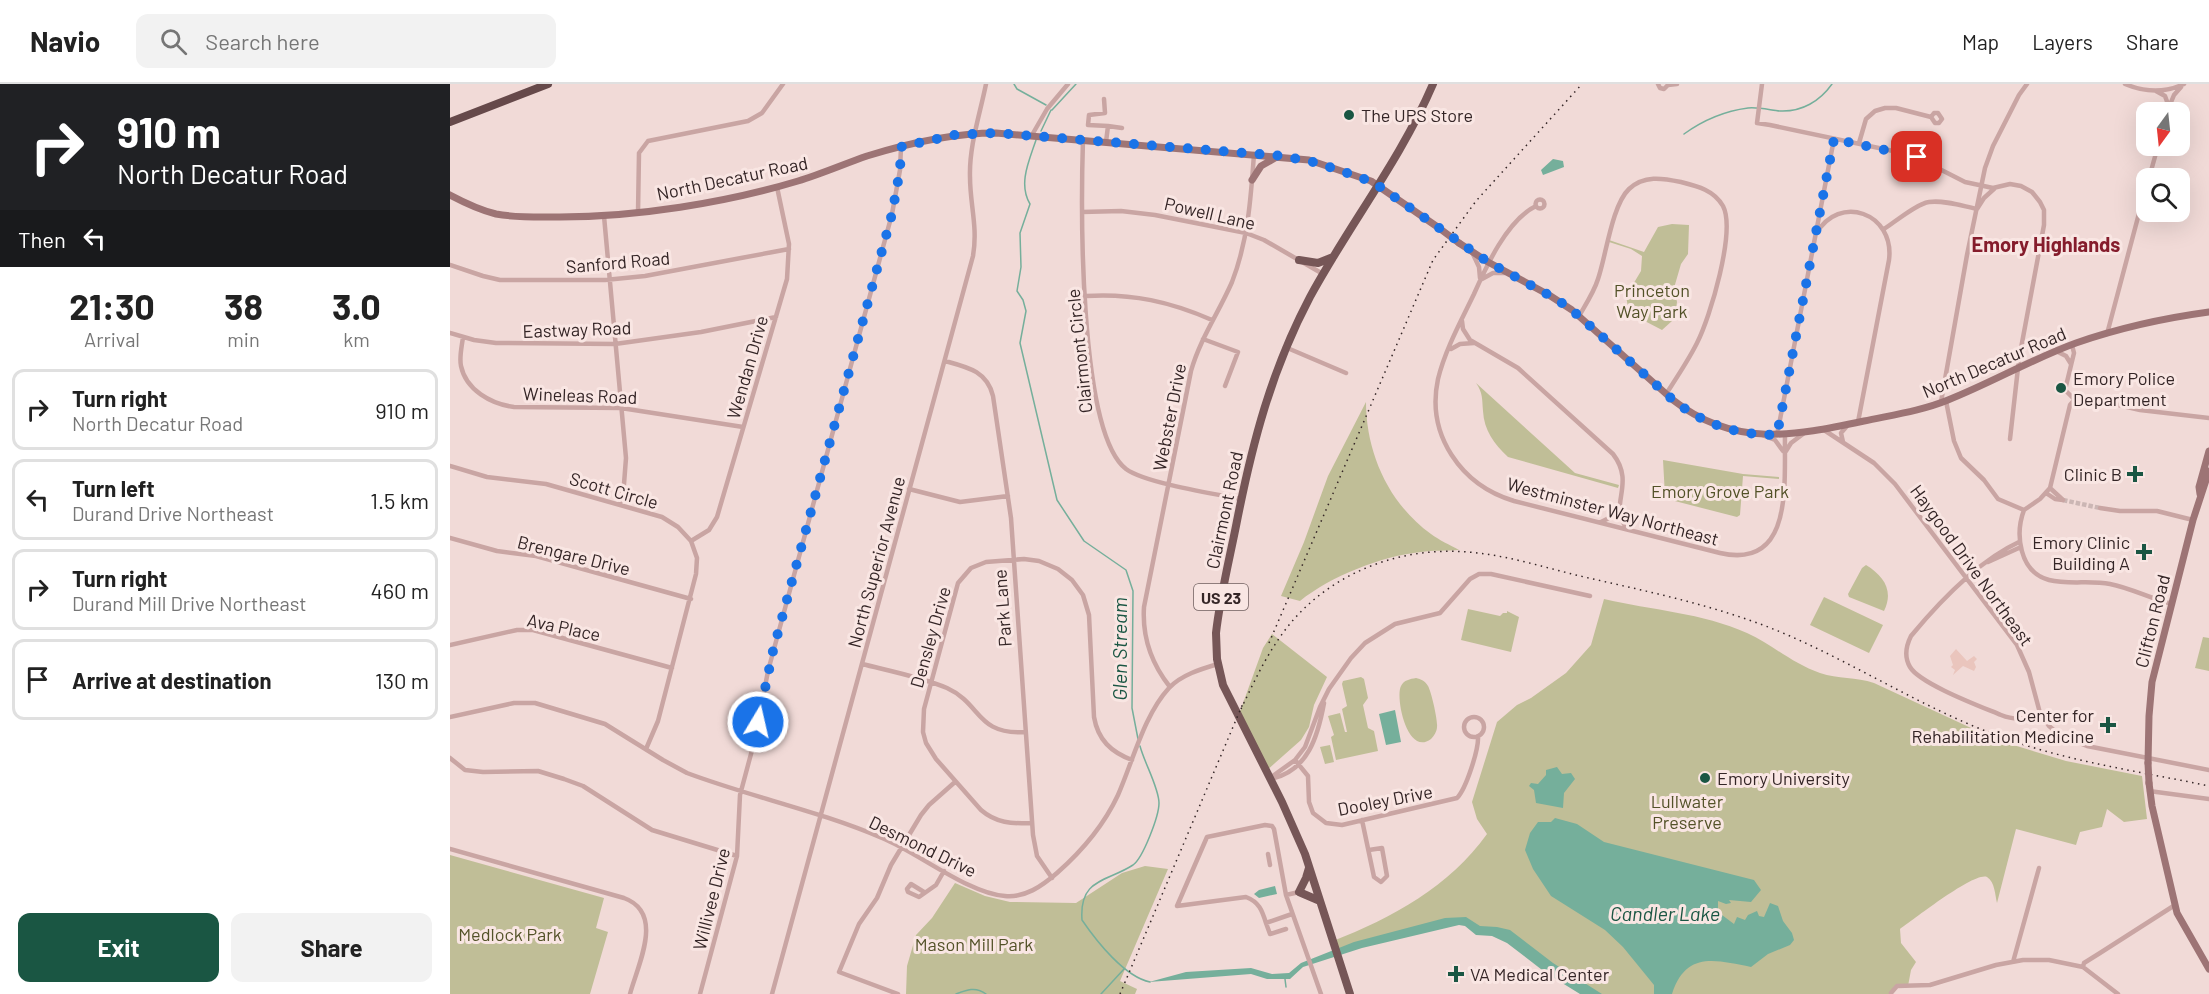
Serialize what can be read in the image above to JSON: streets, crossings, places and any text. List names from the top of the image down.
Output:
{
  "streets": {
    "main road": [
      "North Decatur Road",
      "Clairmont Road",
      "US 23",
      "Clifton Road"
    ],
    "street": [
      "Powell Lane",
      "Sanford Road",
      "Eastway Road",
      "Clairmont Circle",
      "Wendan Drive",
      "Wineleas Road",
      "Webster Drive",
      "Scott Circle",
      "Westminster Way Northeast",
      "Brengare Drive",
      "North Superior Avenue",
      "Haygood Drive Northeast",
      "Park Lane",
      "Ava Place",
      "Densley Drive",
      "Dooley Drive",
      "Desmond Drive",
      "Willivee Drive"
    ]
  },
  "crossings": [
    ["North Decatur Road", "Clairmont Circle"],
    ["North Decatur Road", "Wendan Drive"],
    ["North Decatur Road", "Webster Drive"],
    ["North Decatur Road", "Clairmont Road"],
    ["North Decatur Road", "Westminster Way Northeast"],
    ["North Decatur Road", "North Superior Avenue"],
    ["North Decatur Road", "Haygood Drive Northeast"],
    ["North Decatur Road", "Willivee Drive"],
    ["Powell Lane", "Clairmont Circle"],
    ["Powell Lane", "Webster Drive"],
    ["Powell Lane", "Clairmont Road"],
    ["Sanford Road", "Wendan Drive"],
    ["Eastway Road", "Wendan Drive"],
    ["Eastway Road", "Wineleas Road"],
    ["Clairmont Circle", "Webster Drive"],
    ["Clairmont Circle", "Clairmont Road"],
    ["Wendan Drive", "Wineleas Road"],
    ["Wendan Drive", "Scott Circle"],
    ["Webster Drive", "Desmond Drive"],
    ["Clairmont Road", "Desmond Drive"],
    ["North Superior Avenue", "Park Lane"],
    ["North Superior Avenue", "Desmond Drive"],
    ["Haygood Drive Northeast", "Clifton Road"],
    ["Park Lane", "Densley Drive"],
    ["Park Lane", "Desmond Drive"],
    ["Densley Drive", "Desmond Drive"],
    ["Desmond Drive", "Willivee Drive"]
  ],
  "districts": ["Emory Highlands"],
  "water": ["Glen Stream", "Candler Lake"],
  "parks": [
    "Princeton Way Park",
    "Emory Grove Park",
    "Lullwater Preserve",
    "Medlock Park",
    "Mason Mill Park"
  ],
  "places": {
    "other": ["The UPS Store", "Emory Police Department", "Emory University"],
    "health": [
      "Clinic B",
      "Emory Clinic Building A",
      "Center for Rehabilitation Medicine",
      "VA Medical Center"
    ]
  },
  "north": "bottom",
  "page": {
    "header": "Navio",
    "search": "Search here",
    "nav": ["Map", "Layers", "Share"],
    "turn": ["910 m", "North Decatur Road"],
    "then": "Then",
    "eta": [
      "21:30",
      "Arrival",
      "38",
      "min",
      "3.0",
      "km"
    ],
    "list": [
      {
        "name": "Turn right",
        "note": "North Decatur Road",
        "value": "910 m"
      },
      {
        "name": "Turn left",
        "note": "Durand Drive Northeast",
        "value": "1.5 km"
      },
      {
        "name": "Turn right",
        "note": "Durand Mill Drive Northeast",
        "value": "460 m"
      },
      {
        "name": "Arrive at destination",
        "value": "130 m"
      }
    ],
    "buttons": ["Exit", "Share"]
  }
}
